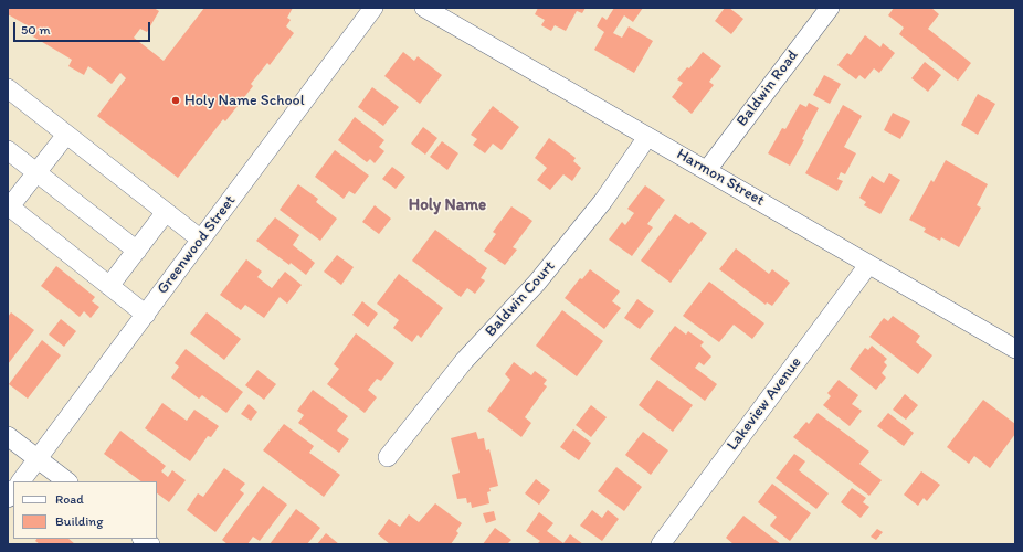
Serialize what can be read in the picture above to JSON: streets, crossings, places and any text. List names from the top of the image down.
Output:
{
  "streets": {
    "street": [
      "Baldwin Road",
      "Harmon Street",
      "Greenwood Street",
      "Baldwin Court",
      "Lakeview Avenue"
    ]
  },
  "crossings": [
    ["Baldwin Road", "Harmon Street"],
    ["Harmon Street", "Baldwin Court"],
    ["Harmon Street", "Lakeview Avenue"]
  ],
  "districts": ["Holy Name"],
  "places": ["Holy Name School"],
  "legend": ["Road", "Building"],
  "scale_bar": "50 m"
}
